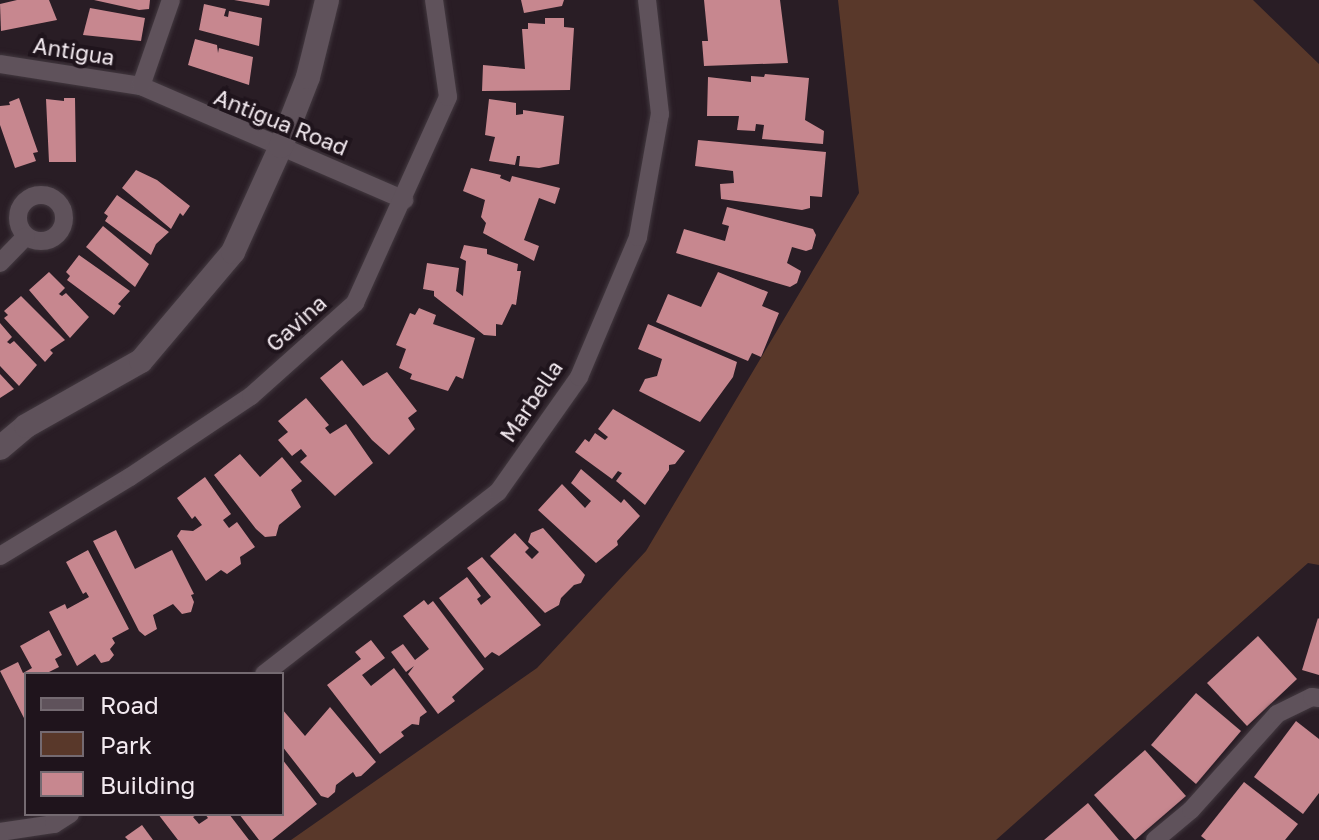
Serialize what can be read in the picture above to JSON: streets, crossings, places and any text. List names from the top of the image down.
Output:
{
  "streets": {
    "street": [
      "Antigua",
      "Antigua Road",
      "Gavina",
      "Marbella"
    ]
  },
  "crossings": [
    ["Antigua", "Antigua Road"],
    ["Antigua Road", "Gavina"]
  ],
  "legend": ["Road", "Park", "Building"]
}
